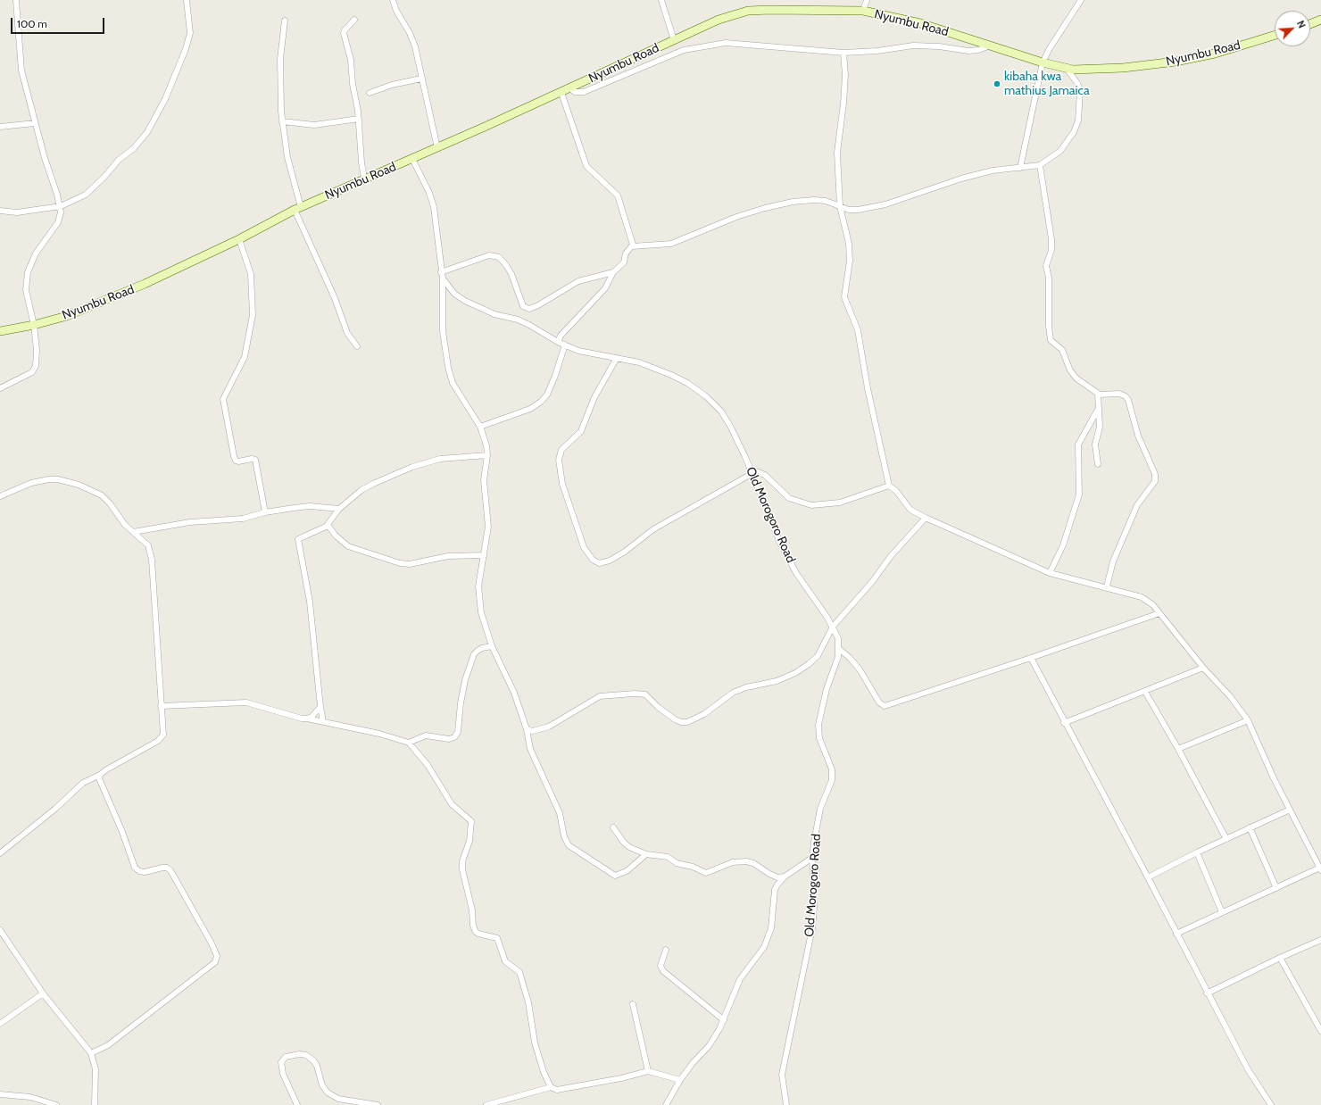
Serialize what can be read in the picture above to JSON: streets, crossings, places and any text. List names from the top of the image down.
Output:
{
  "streets": {
    "street": ["Nyumbu Road", "Old Morogoro Road"]
  },
  "crossings": [
    ["Nyumbu Road", "Old Morogoro Road"]
  ],
  "places": ["kibaha kwa mathius Jamaica"],
  "scale_bar": "100 m",
  "north": "top right"
}
